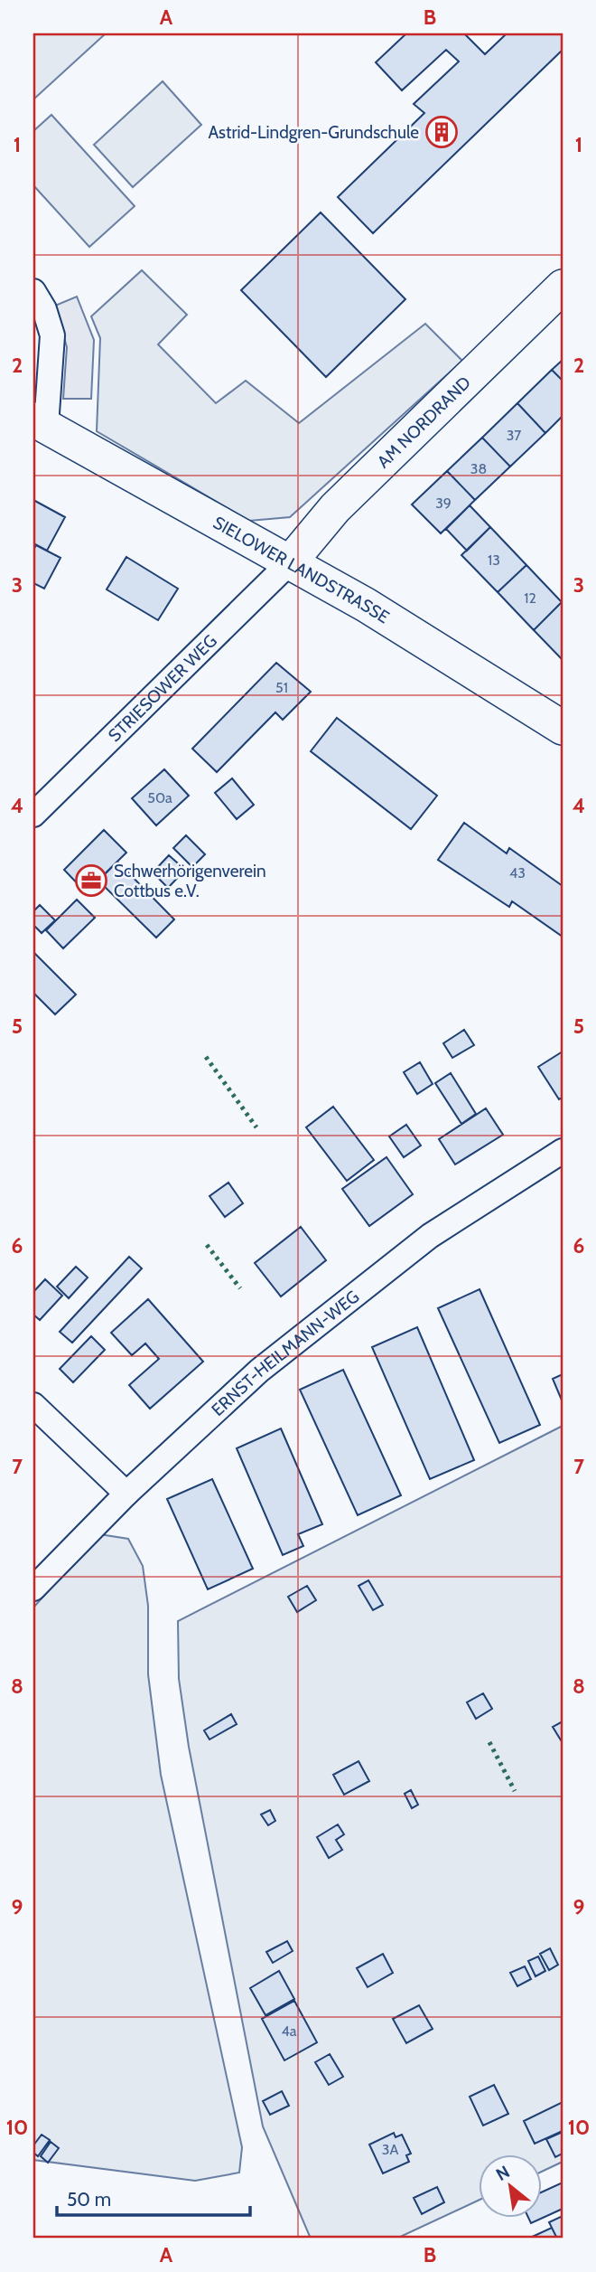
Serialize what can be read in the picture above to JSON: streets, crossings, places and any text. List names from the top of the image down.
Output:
{
  "streets": {
    "main road": ["AM NORDRAND", "SIELOWER LANDSTRASSE"],
    "street": ["STRIESOWER WEG", "ERNST-HEILMANN-WEG"]
  },
  "crossings": [
    ["AM NORDRAND", "SIELOWER LANDSTRASSE"],
    ["AM NORDRAND", "STRIESOWER WEG"],
    ["SIELOWER LANDSTRASSE", "STRIESOWER WEG"]
  ],
  "places": {
    "building": ["Astrid-Lindgren-Grundschule"],
    "office": ["Schwerhörigenverein Cottbus e.V."]
  },
  "house_numbers": [
    "37",
    "38",
    "39",
    "13",
    "12",
    "51",
    "50a",
    "43",
    "4a",
    "3A"
  ],
  "scale_bar": "50 m",
  "north": "top left",
  "grid": {
    "columns": ["A", "B"],
    "rows": [
      "1",
      "2",
      "3",
      "4",
      "5",
      "6",
      "7",
      "8",
      "9",
      "10"
    ]
  }
}
